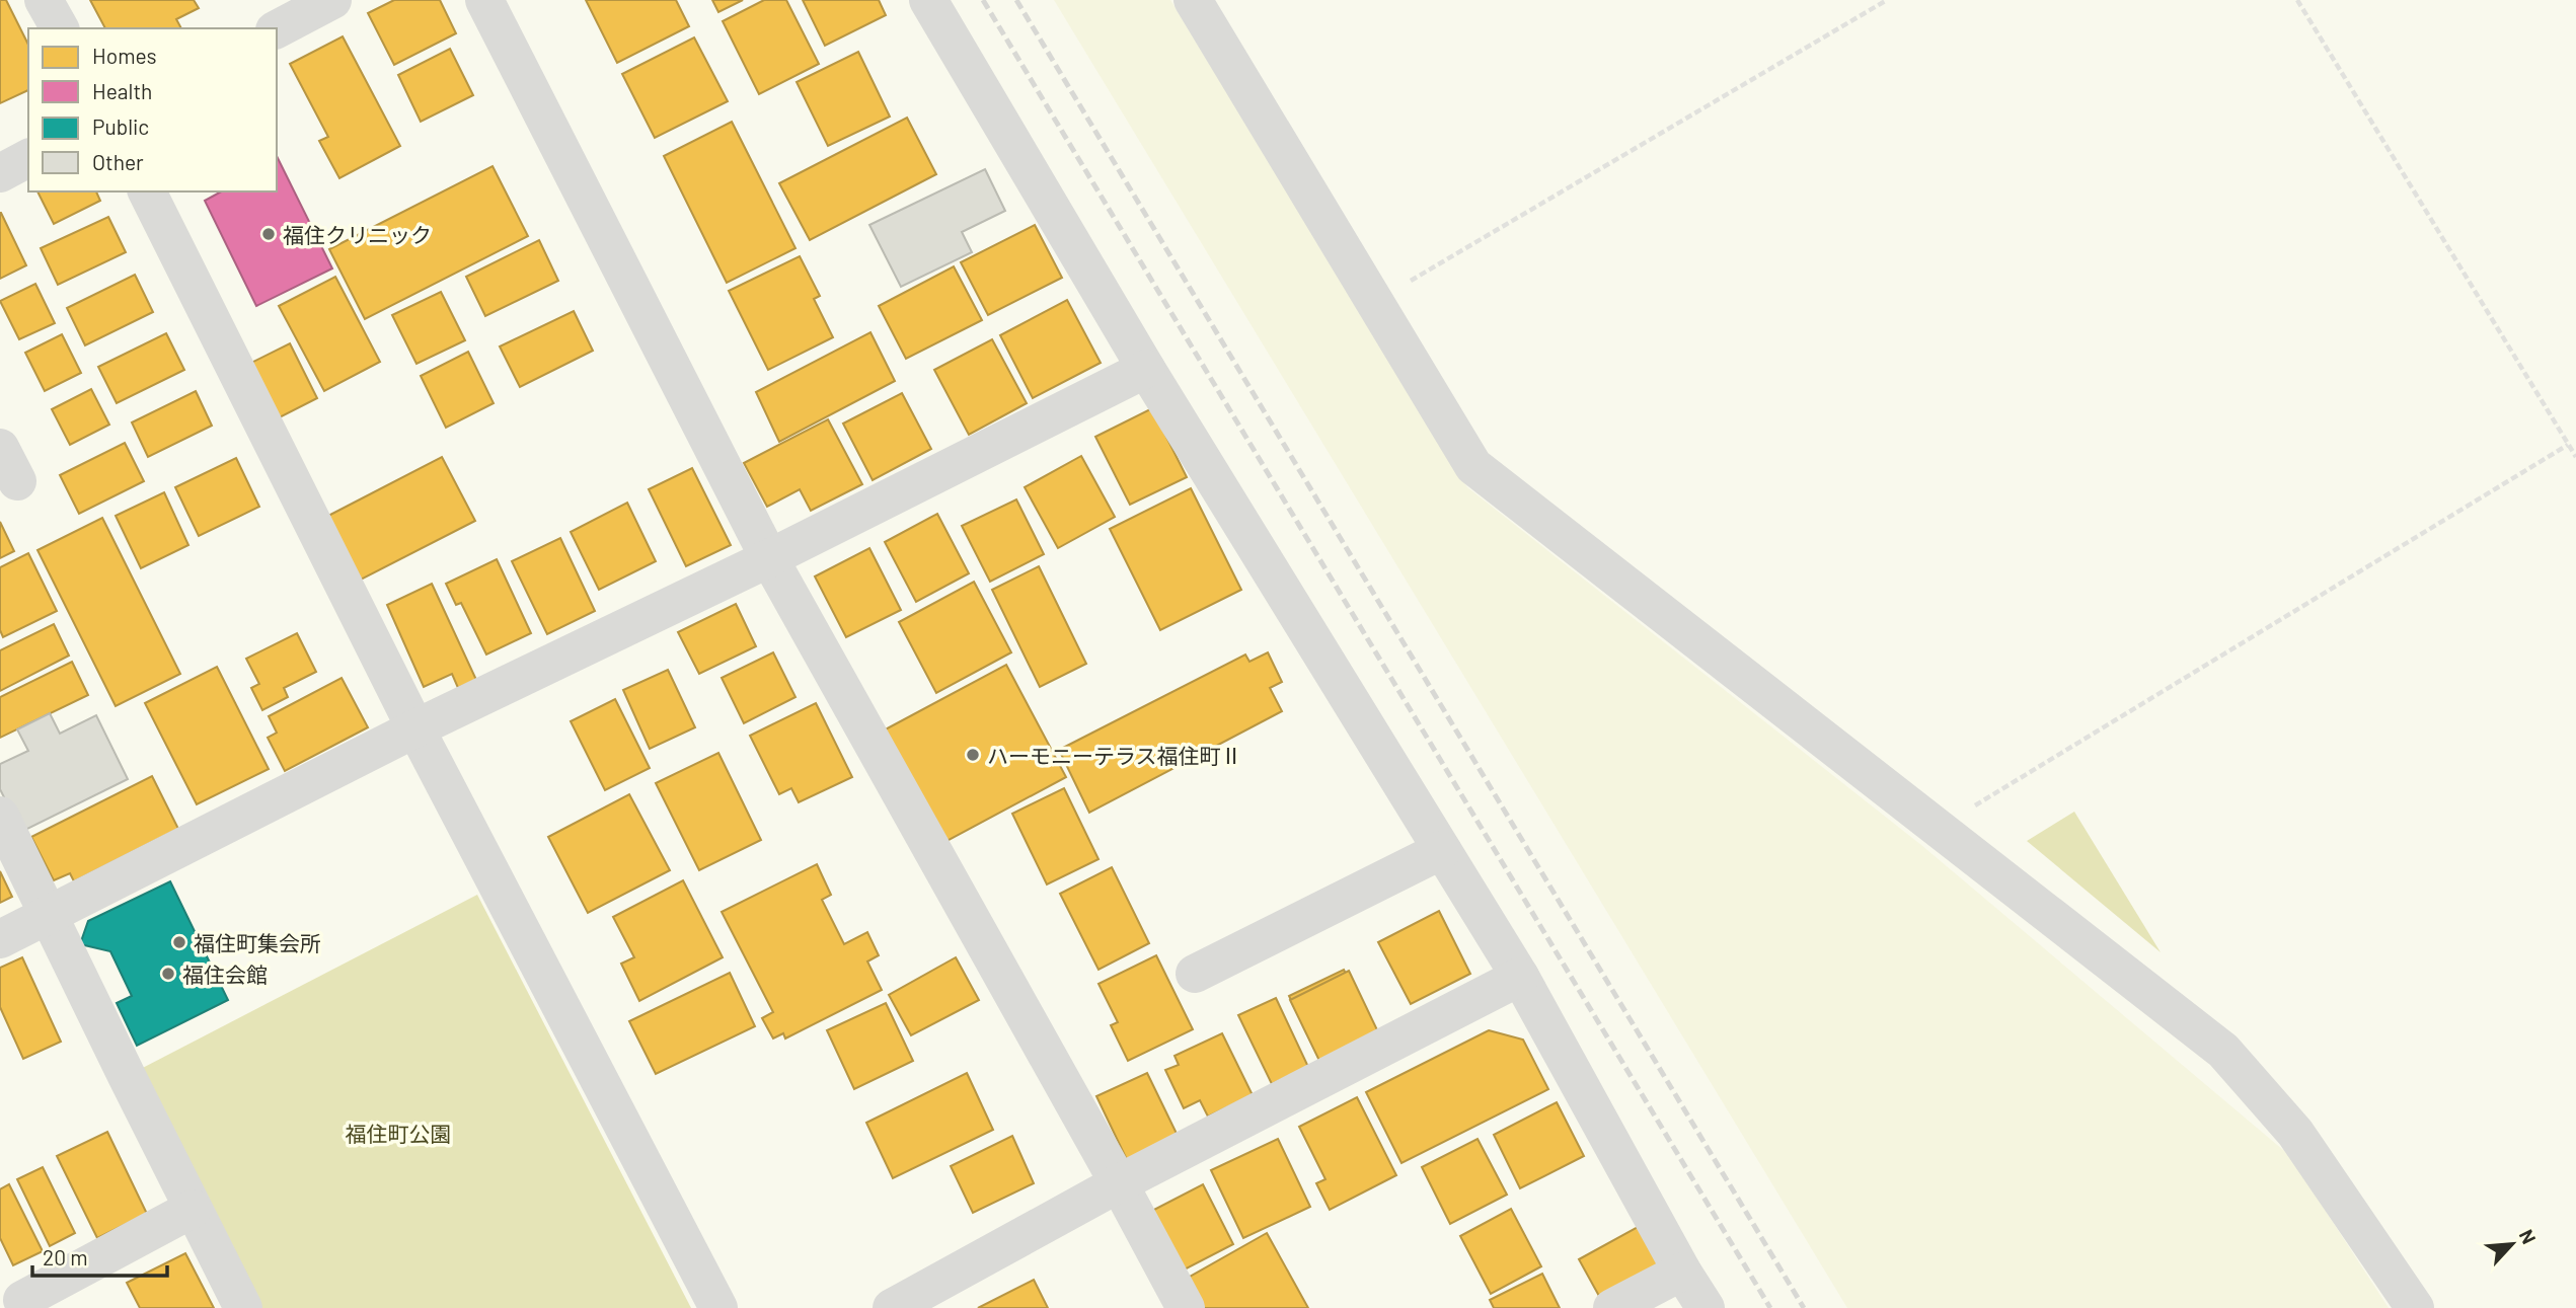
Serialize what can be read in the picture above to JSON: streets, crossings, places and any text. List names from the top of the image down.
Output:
{
  "parks": ["福住町公園"],
  "places": [
    "福住クリニック",
    "ハーモニーテラス福住町Ⅱ",
    "福住町集会所",
    "福住会館"
  ],
  "legend": [
    "Homes",
    "Health",
    "Public",
    "Other"
  ],
  "scale_bar": "20 m",
  "north": "top right"
}
